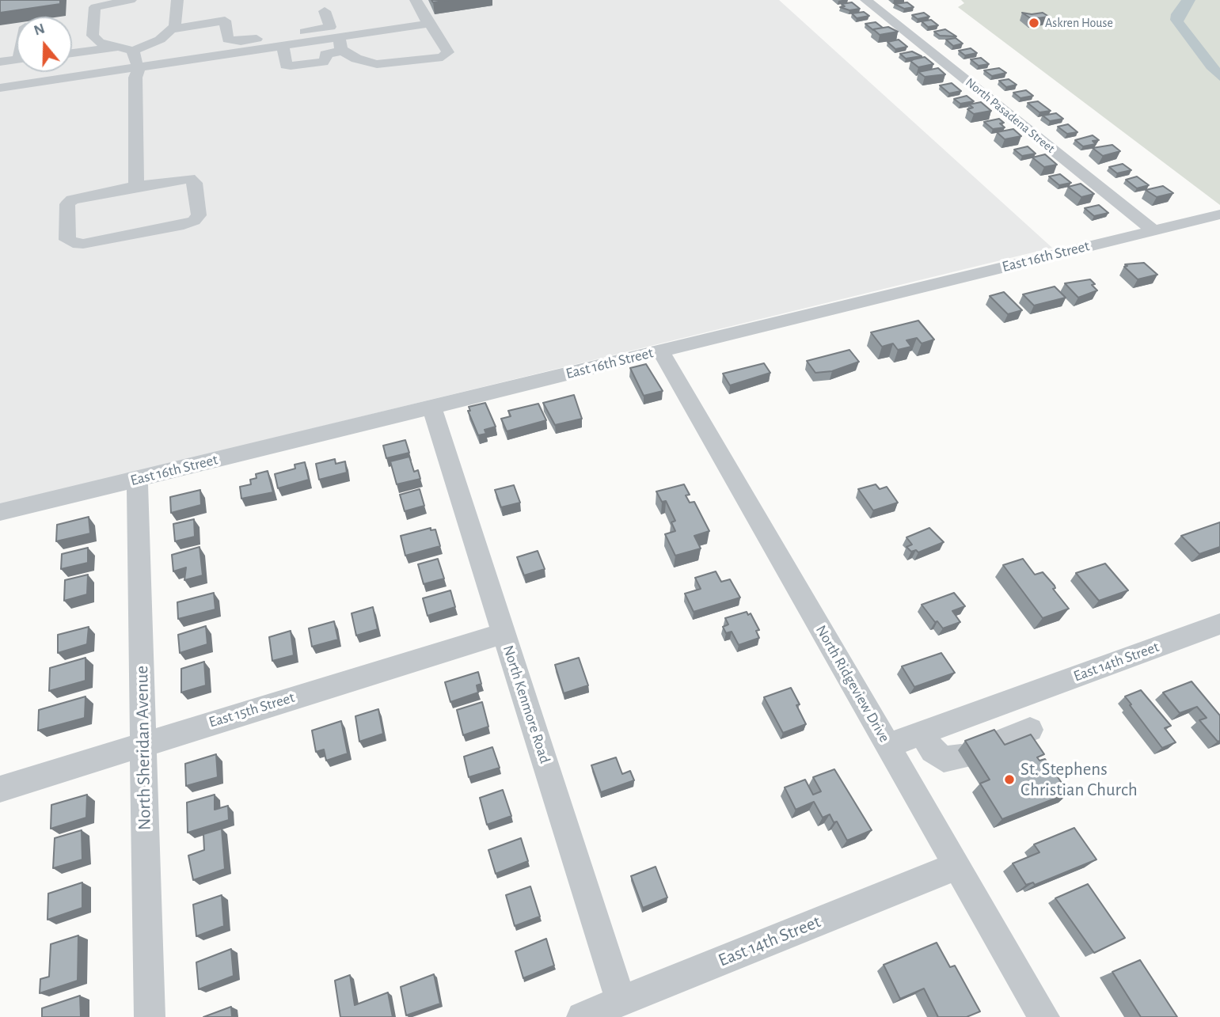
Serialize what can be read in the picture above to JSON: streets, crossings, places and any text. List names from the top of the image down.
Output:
{
  "streets": {
    "street": [
      "North Pasadena Street",
      "East 16th Street",
      "East 14th Street",
      "North Ridgeview Drive",
      "North Kenmore Road",
      "East 15th Street",
      "North Sheridan Avenue"
    ]
  },
  "crossings": [
    ["North Pasadena Street", "East 16th Street"],
    ["East 16th Street", "North Ridgeview Drive"],
    ["East 16th Street", "North Kenmore Road"],
    ["East 16th Street", "North Sheridan Avenue"],
    ["East 14th Street", "North Ridgeview Drive"],
    ["East 14th Street", "North Kenmore Road"],
    ["North Kenmore Road", "East 15th Street"],
    ["East 15th Street", "North Sheridan Avenue"]
  ],
  "places": ["Askren House", "St. Stephens Christian Church"],
  "north": "top"
}
